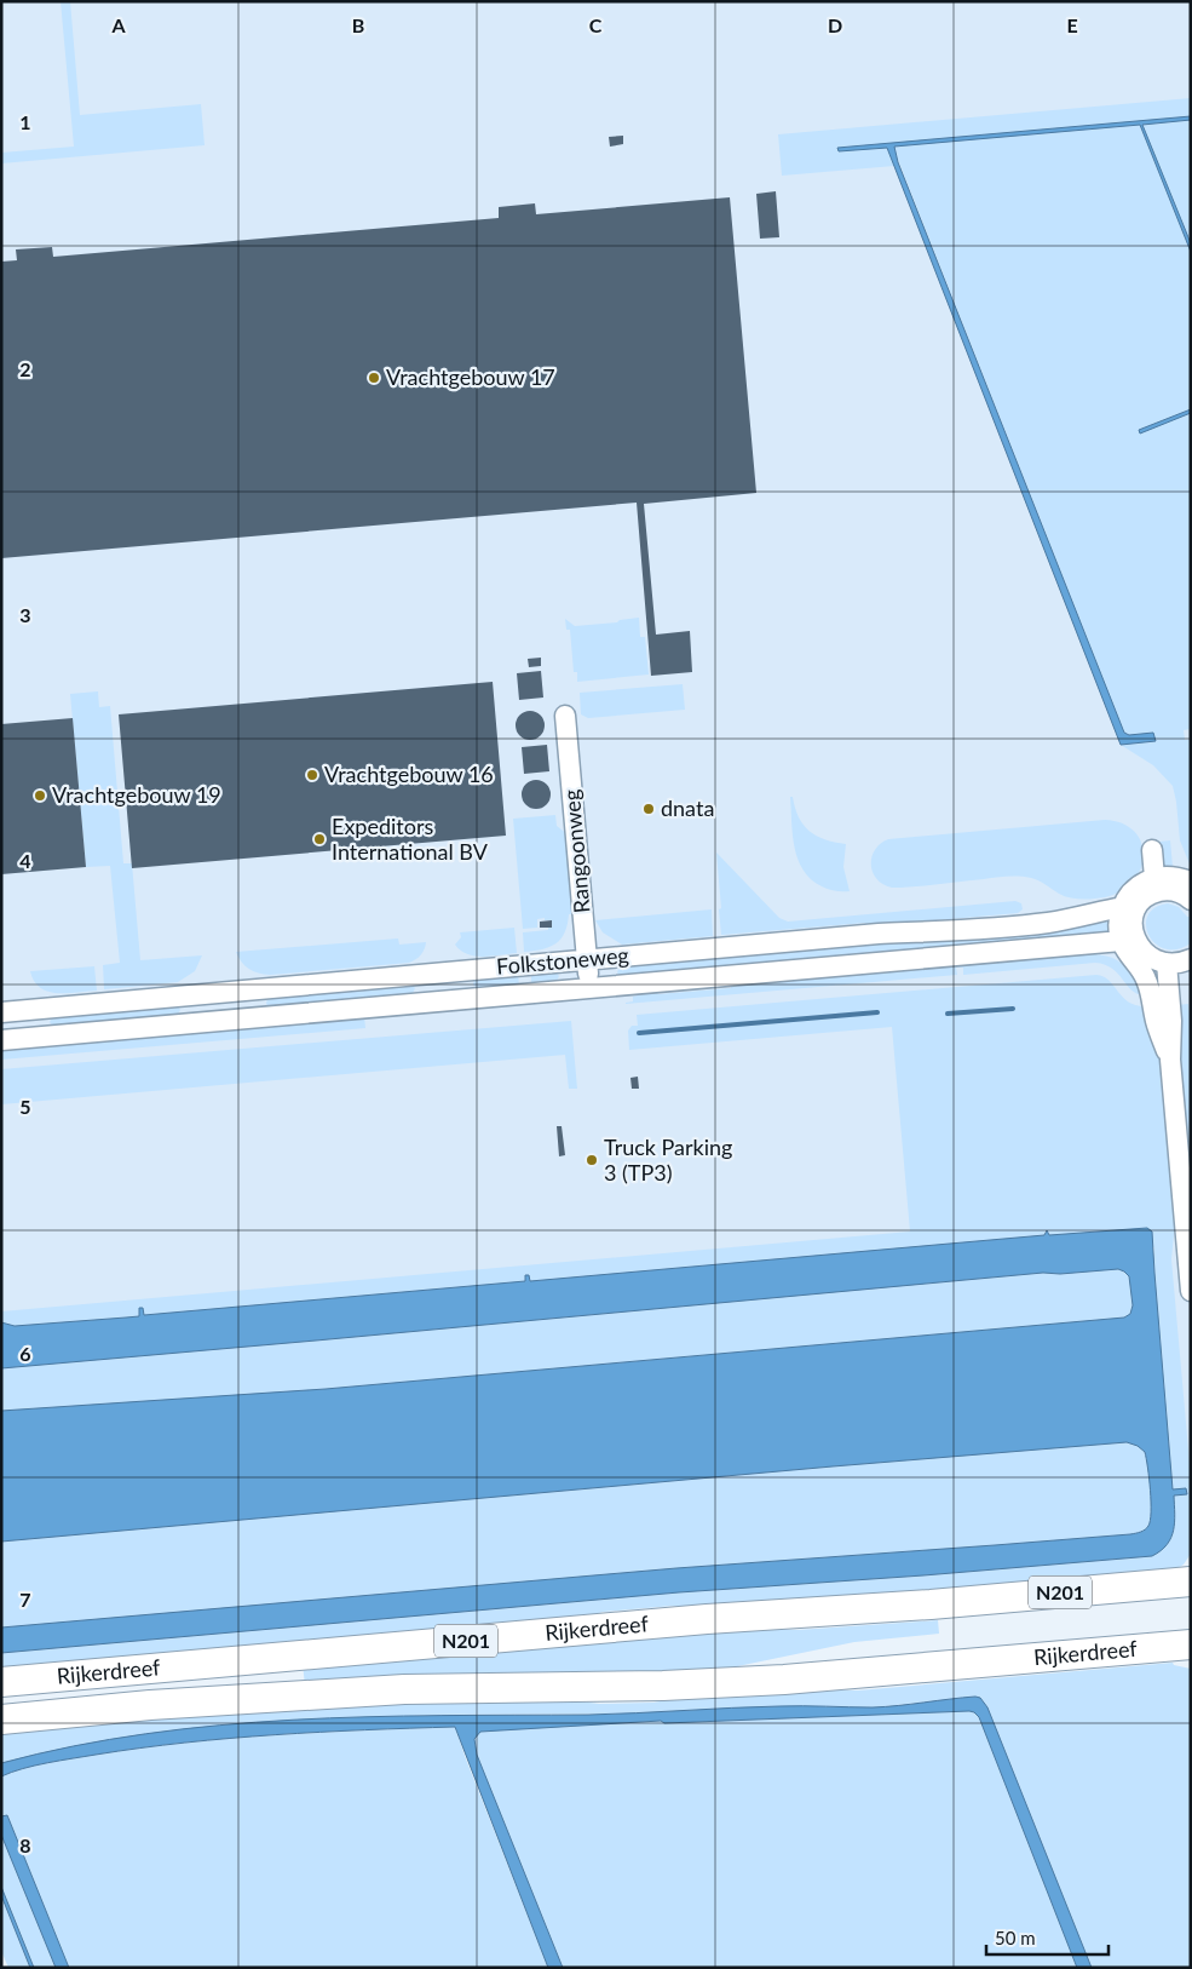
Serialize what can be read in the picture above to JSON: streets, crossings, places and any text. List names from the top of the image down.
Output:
{
  "streets": {
    "highway": ["N201", "Rijkerdreef"],
    "street": ["Rangoonweg", "Folkstoneweg"]
  },
  "crossings": [
    ["Rangoonweg", "Folkstoneweg"]
  ],
  "places": [
    "Vrachtgebouw 17",
    "Vrachtgebouw 16",
    "Vrachtgebouw 19",
    "dnata",
    "Expeditors International BV",
    "Truck Parking 3 (TP3)"
  ],
  "scale_bar": "50 m",
  "grid": {
    "columns": [
      "A",
      "B",
      "C",
      "D",
      "E"
    ],
    "rows": [
      "1",
      "2",
      "3",
      "4",
      "5",
      "6",
      "7",
      "8"
    ]
  }
}
